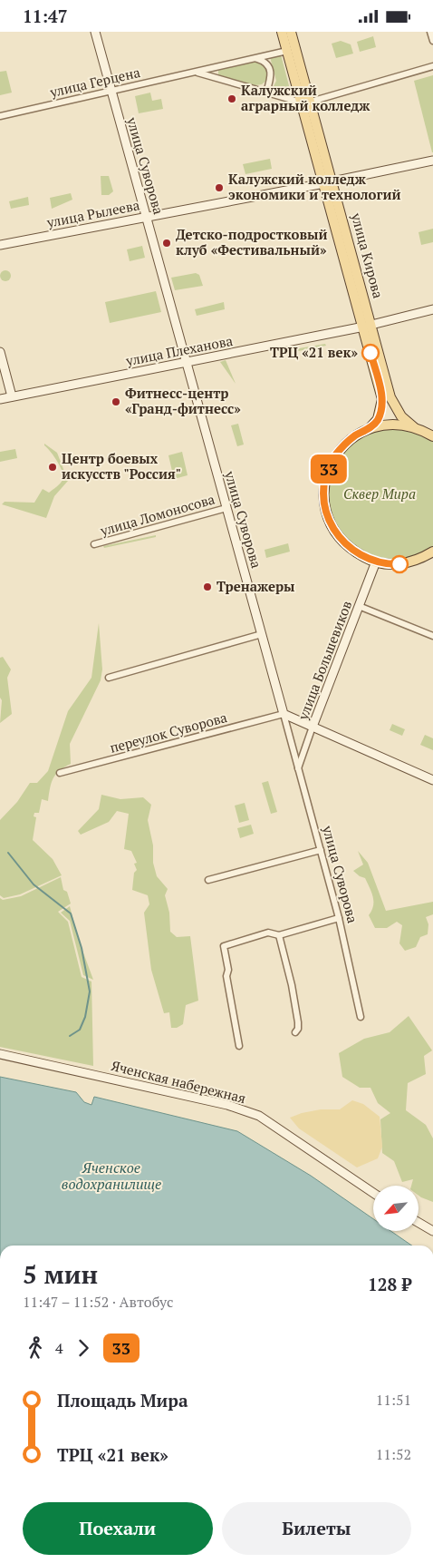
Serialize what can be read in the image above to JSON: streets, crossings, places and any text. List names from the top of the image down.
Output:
{
  "streets": {
    "main road": ["улица Кирова"],
    "street": [
      "улица Герцена",
      "улица Суворова",
      "улица Рылеева",
      "улица Плеханова",
      "улица Ломоносова",
      "улица Большевиков",
      "переулок Суворова",
      "Яченская набережная"
    ]
  },
  "crossings": [
    ["улица Герцена", "улица Суворова"],
    ["улица Герцена", "улица Кирова"],
    ["улица Суворова", "улица Рылеева"],
    ["улица Суворова", "улица Плеханова"],
    ["улица Суворова", "улица Ломоносова"],
    ["улица Суворова", "улица Большевиков"],
    ["улица Суворова", "переулок Суворова"],
    ["улица Рылеева", "улица Кирова"],
    ["улица Кирова", "улица Плеханова"]
  ],
  "water": ["Яченское водохранилище"],
  "parks": ["Сквер Мира"],
  "places": [
    "Калужский аграрный колледж",
    "Калужский колледж экономики и технологий",
    "Детско-подростковый клуб «Фестивальный»",
    "ТРЦ «21 век»",
    "Фитнесс-центр «Гранд-фитнесс»",
    "Центр боевых искусств \"Россия\"",
    "Тренажеры"
  ],
  "lines": ["bus line 33"],
  "north": "bottom left",
  "page": {
    "status": "11:47",
    "on_map": "33",
    "heading": ["5 мин", "11:47 – 11:52 · Автобус", "128 ₽"],
    "legs": ["4", "33"],
    "list": [
      {
        "name": "Площадь Мира",
        "value": "11:51"
      },
      {
        "name": "ТРЦ «21 век»",
        "value": "11:52"
      }
    ],
    "buttons": ["Поехали", "Билеты"]
  }
}
